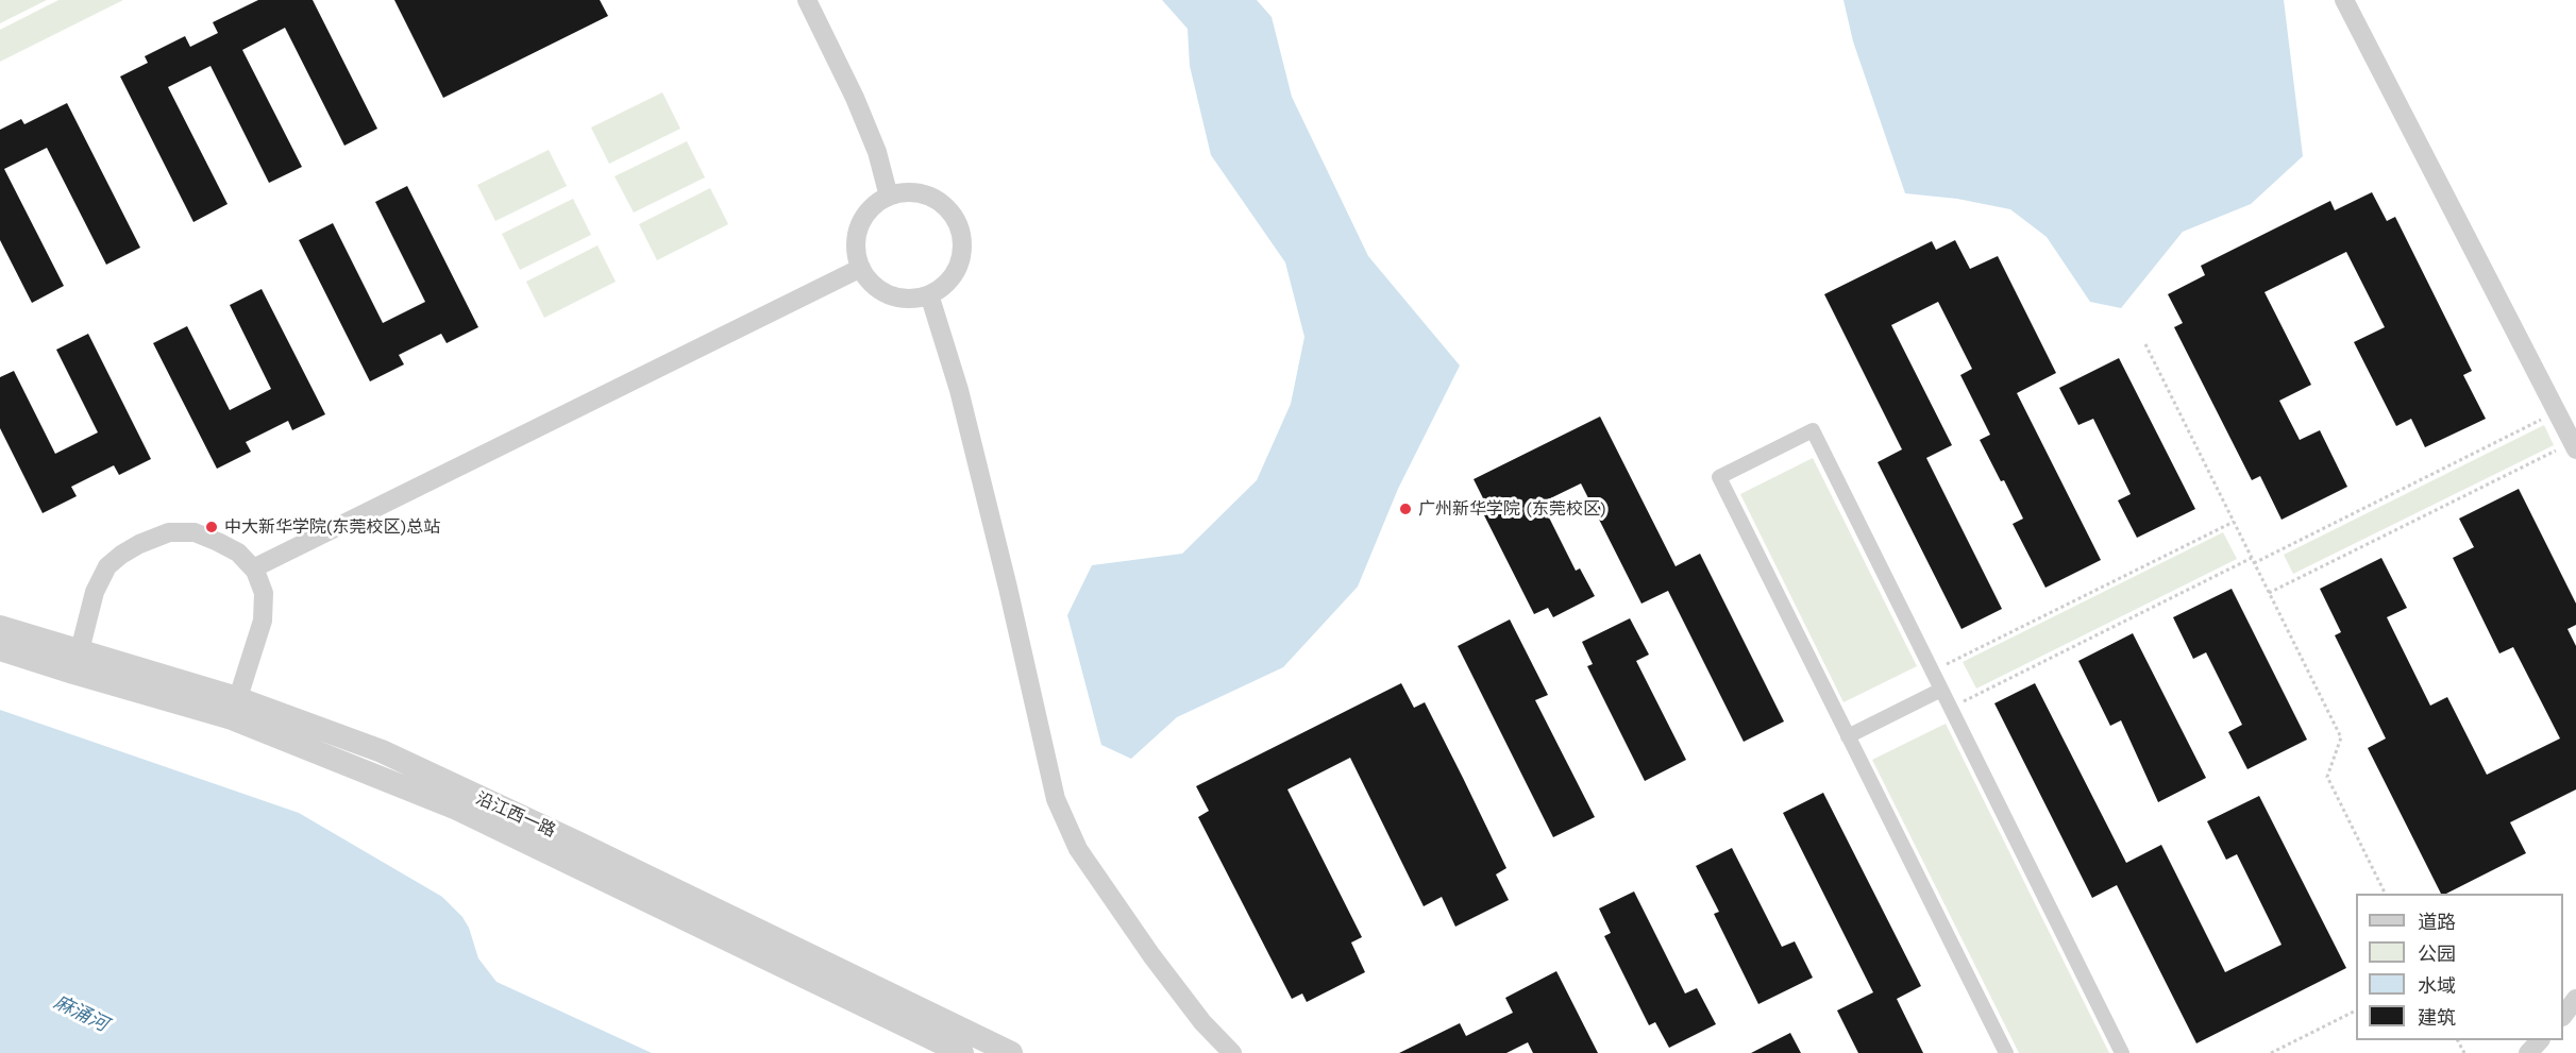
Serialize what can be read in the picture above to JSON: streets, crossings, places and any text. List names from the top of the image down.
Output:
{
  "streets": {
    "street": ["沿江西一路"]
  },
  "water": ["麻涌河"],
  "places": ["广州新华学院 (东莞校区)", "中大新华学院(东莞校区)总站"],
  "legend": [
    "道路",
    "公园",
    "水域",
    "建筑"
  ]
}
